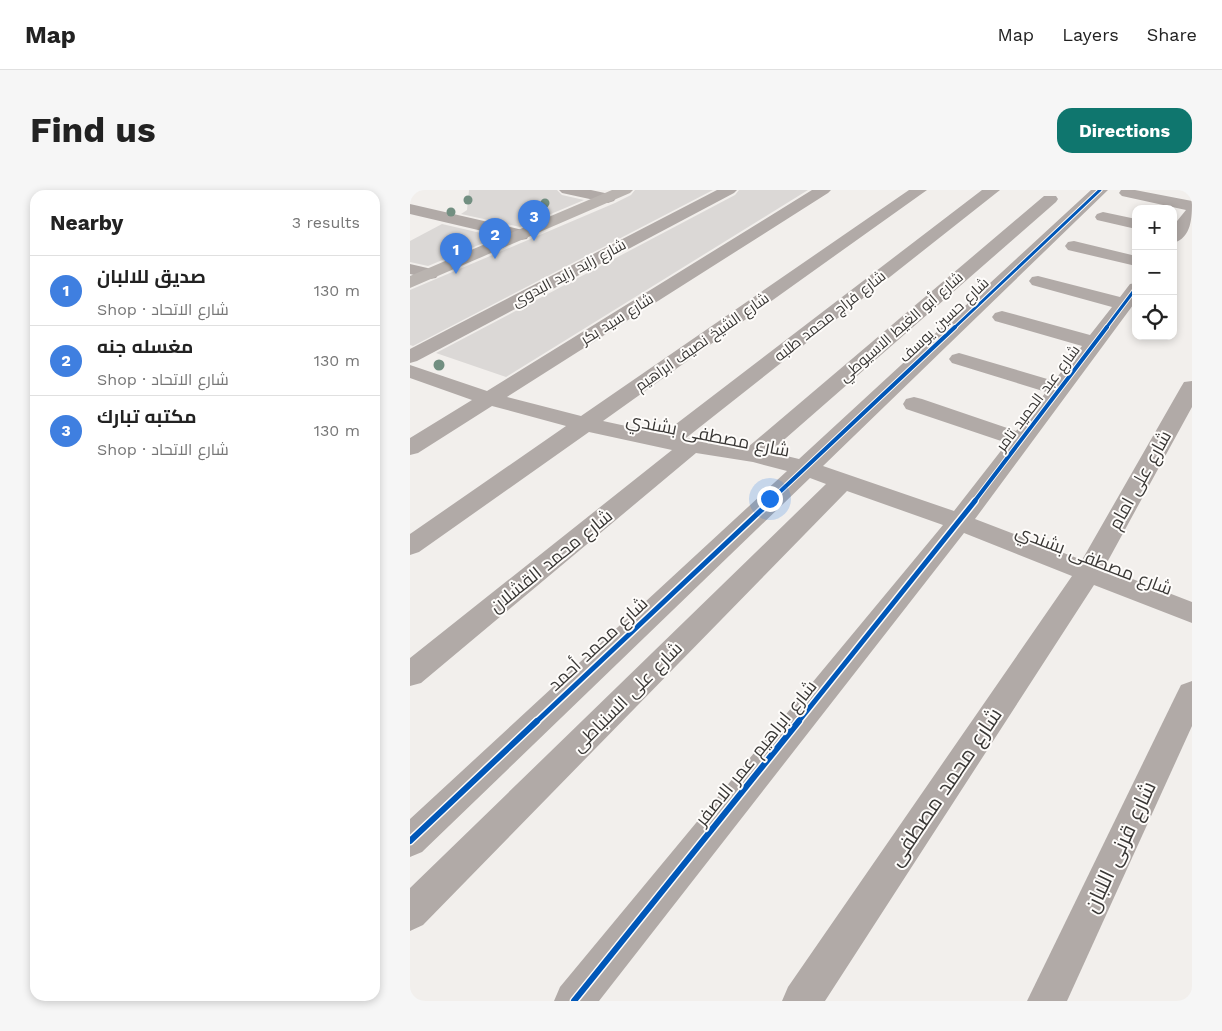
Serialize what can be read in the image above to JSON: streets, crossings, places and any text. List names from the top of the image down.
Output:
{
  "streets": {
    "street": [
      "شارع زايد زايد البدوى",
      "شارع فراج محمد طلبه",
      "شارع سيد بكر",
      "شارع حسين يوسف",
      "شارع أبو الغيط الاسيوطي",
      "شارع الشيخ نصيف ابراهيم",
      "شارع عبد الحميد تامر",
      "شارع مصطفى بشندي",
      "شارع على امام",
      "شارع محمد القشلان",
      "شارع محمد أحمد",
      "شارع على السنباطى",
      "شارع ابراهيم عمر الاصفر",
      "شارع محمد مصطفى",
      "شارع قرنى اللبان"
    ]
  },
  "crossings": [
    ["شارع فراج محمد طلبه", "شارع مصطفى بشندي"],
    ["شارع فراج محمد طلبه", "شارع محمد القشلان"],
    ["شارع سيد بكر", "شارع مصطفى بشندي"],
    ["شارع حسين يوسف", "شارع مصطفى بشندي"],
    ["شارع حسين يوسف", "شارع محمد أحمد"],
    ["شارع أبو الغيط الاسيوطي", "شارع مصطفى بشندي"],
    ["شارع الشيخ نصيف ابراهيم", "شارع مصطفى بشندي"],
    ["شارع عبد الحميد تامر", "شارع مصطفى بشندي"],
    ["شارع عبد الحميد تامر", "شارع ابراهيم عمر الاصفر"],
    ["شارع مصطفى بشندي", "شارع على امام"],
    ["شارع مصطفى بشندي", "شارع محمد القشلان"],
    ["شارع مصطفى بشندي", "شارع محمد أحمد"],
    ["شارع مصطفى بشندي", "شارع على السنباطى"],
    ["شارع مصطفى بشندي", "شارع ابراهيم عمر الاصفر"],
    ["شارع مصطفى بشندي", "شارع محمد مصطفى"],
    ["شارع على امام", "شارع محمد مصطفى"]
  ],
  "page": {
    "header": "Map",
    "nav": ["Map", "Layers", "Share"],
    "buttons": "Directions",
    "title": "Find us",
    "heading": ["Nearby", "3 results"],
    "pins": ["3", "2", "1"],
    "map_buttons": ["+", "−"],
    "list": [
      {
        "mark": "1",
        "name": "صديق للالبان",
        "note": "Shop · شارع الاتحاد",
        "value": "130 m"
      },
      {
        "mark": "2",
        "name": "مغسله جنه",
        "note": "Shop · شارع الاتحاد",
        "value": "130 m"
      },
      {
        "mark": "3",
        "name": "مكتبه تبارك",
        "note": "Shop · شارع الاتحاد",
        "value": "130 m"
      }
    ]
  }
}
